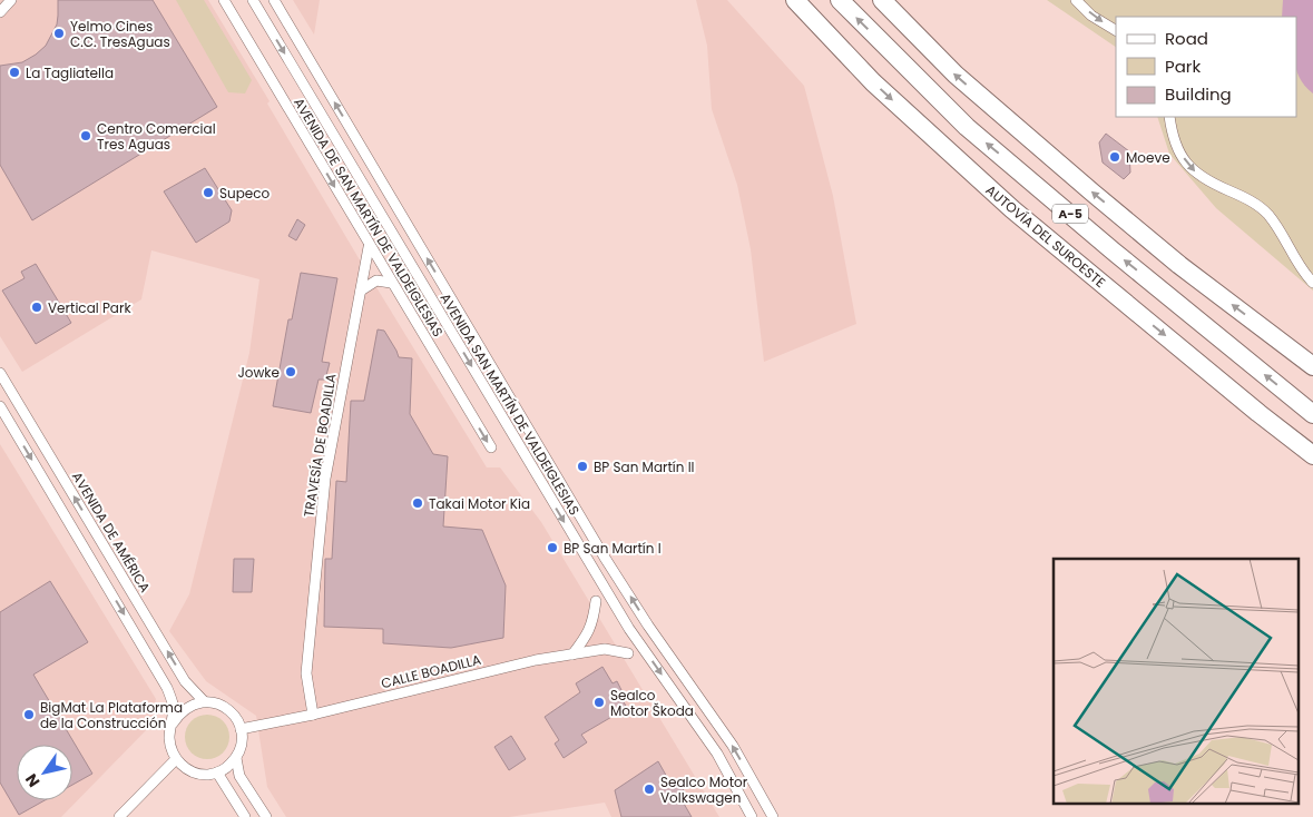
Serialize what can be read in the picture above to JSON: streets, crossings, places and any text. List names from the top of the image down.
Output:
{
  "streets": {
    "highway": ["A-5", "AUTOVÍA DEL SUROESTE"],
    "street": [
      "AVENIDA DE SAN MARTÍN DE VALDEIGLESIAS",
      "AVENIDA SAN MARTÍN DE VALDEIGLESIAS",
      "TRAVESÍA DE BOADILLA",
      "AVENIDA DE AMÉRICA",
      "CALLE BOADILLA"
    ]
  },
  "crossings": [
    ["AVENIDA DE SAN MARTÍN DE VALDEIGLESIAS", "TRAVESÍA DE BOADILLA"],
    ["TRAVESÍA DE BOADILLA", "CALLE BOADILLA"],
    ["AVENIDA DE AMÉRICA", "CALLE BOADILLA"]
  ],
  "one_way": ["AVENIDA DE SAN MARTÍN DE VALDEIGLESIAS"],
  "places": [
    "Yelmo Cines C.C. TresAguas",
    "La Tagliatella",
    "Centro Comercial Tres Aguas",
    "Moeve",
    "Supeco",
    "Vertical Park",
    "Jowke",
    "BP San Martín II",
    "Takai Motor Kia",
    "BP San Martín I",
    "Sealco Motor Škoda",
    "BigMat La Plataforma de la Construcción",
    "Sealco Motor Volkswagen"
  ],
  "legend": ["Road", "Park", "Building"],
  "north": "bottom left"
}
